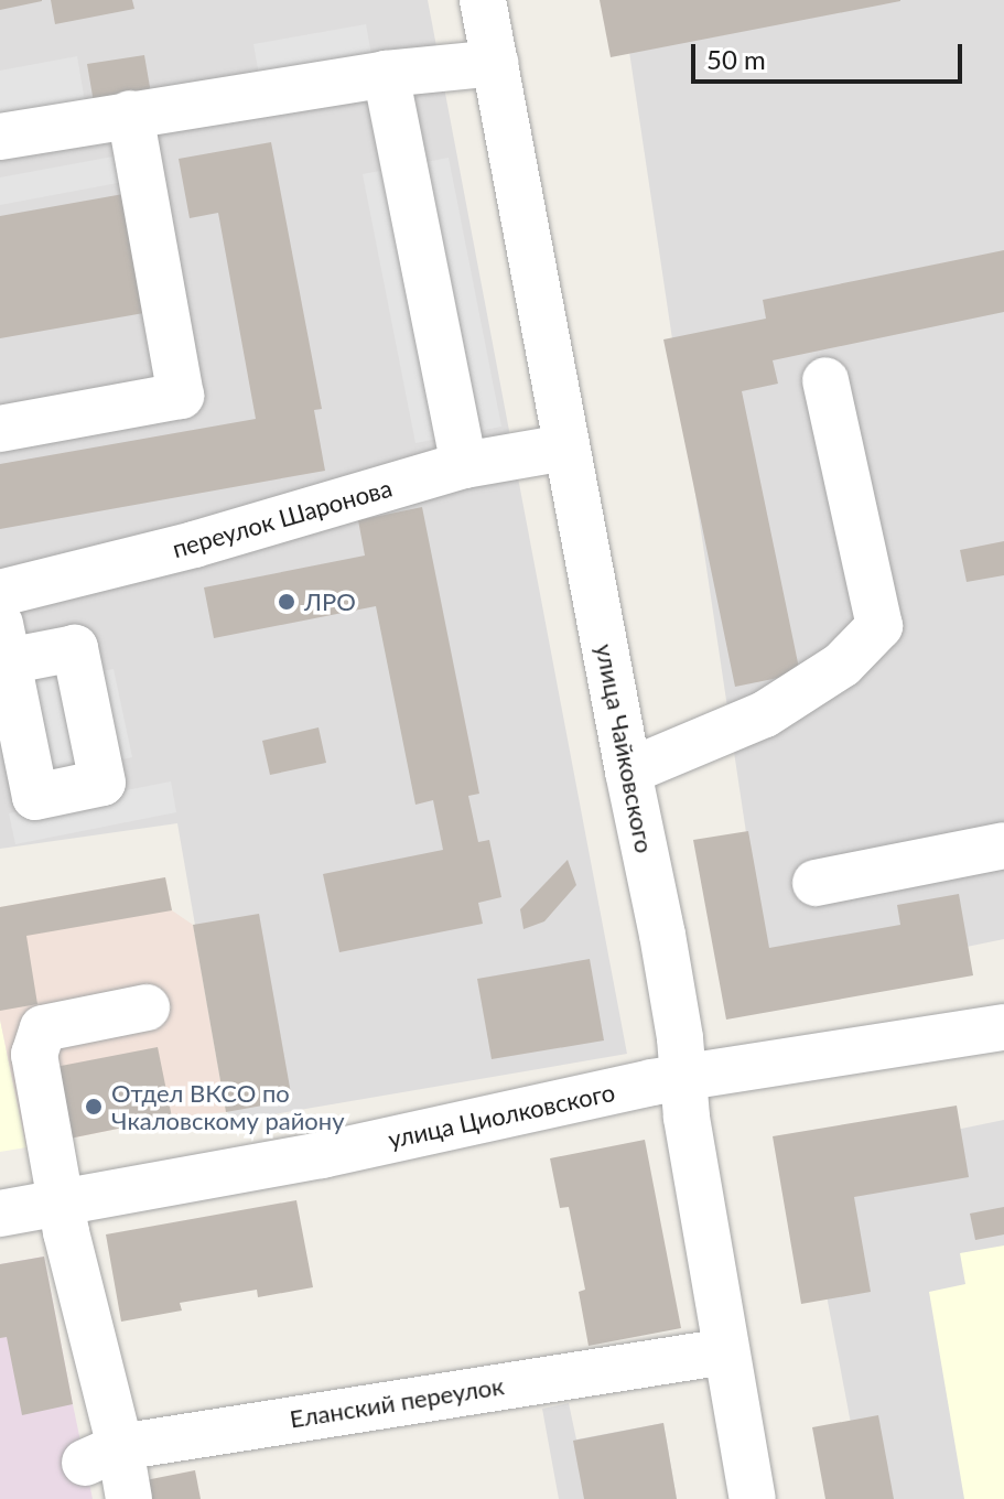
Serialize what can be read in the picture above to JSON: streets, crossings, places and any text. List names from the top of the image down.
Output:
{
  "streets": {
    "street": [
      "переулок Шаронова",
      "улица Чайковского",
      "улица Циолковского",
      "Еланский переулок"
    ]
  },
  "crossings": [
    ["переулок Шаронова", "улица Чайковского"],
    ["улица Чайковского", "улица Циолковского"],
    ["улица Чайковского", "Еланский переулок"]
  ],
  "places": ["ЛРО", "Отдел ВКСО по Чкаловскому району"],
  "scale_bar": "50 m"
}
